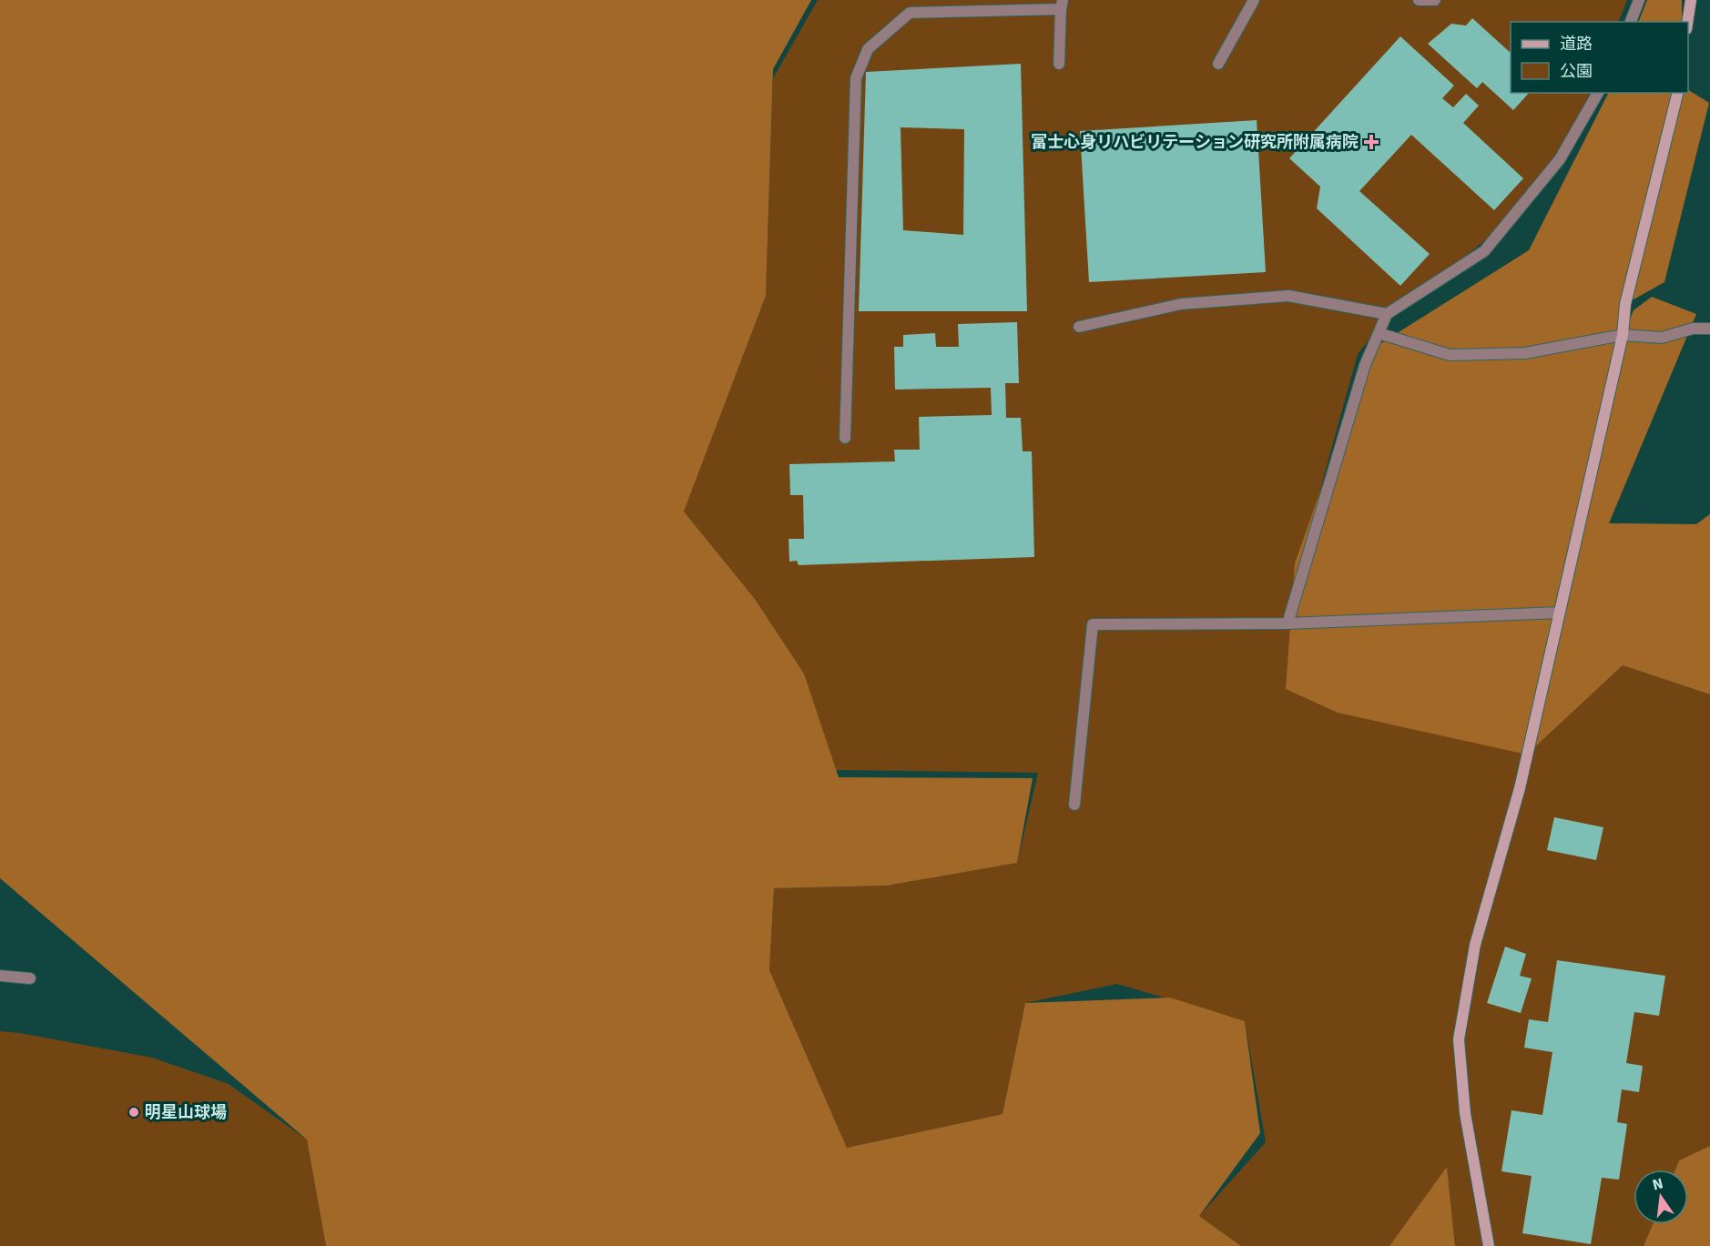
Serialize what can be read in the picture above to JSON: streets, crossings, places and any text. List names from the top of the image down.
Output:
{
  "places": {
    "health": ["富士心身リハビリテーション研究所附属病院"],
    "other": ["明星山球場"]
  },
  "legend": ["道路", "公園"],
  "north": "top"
}
